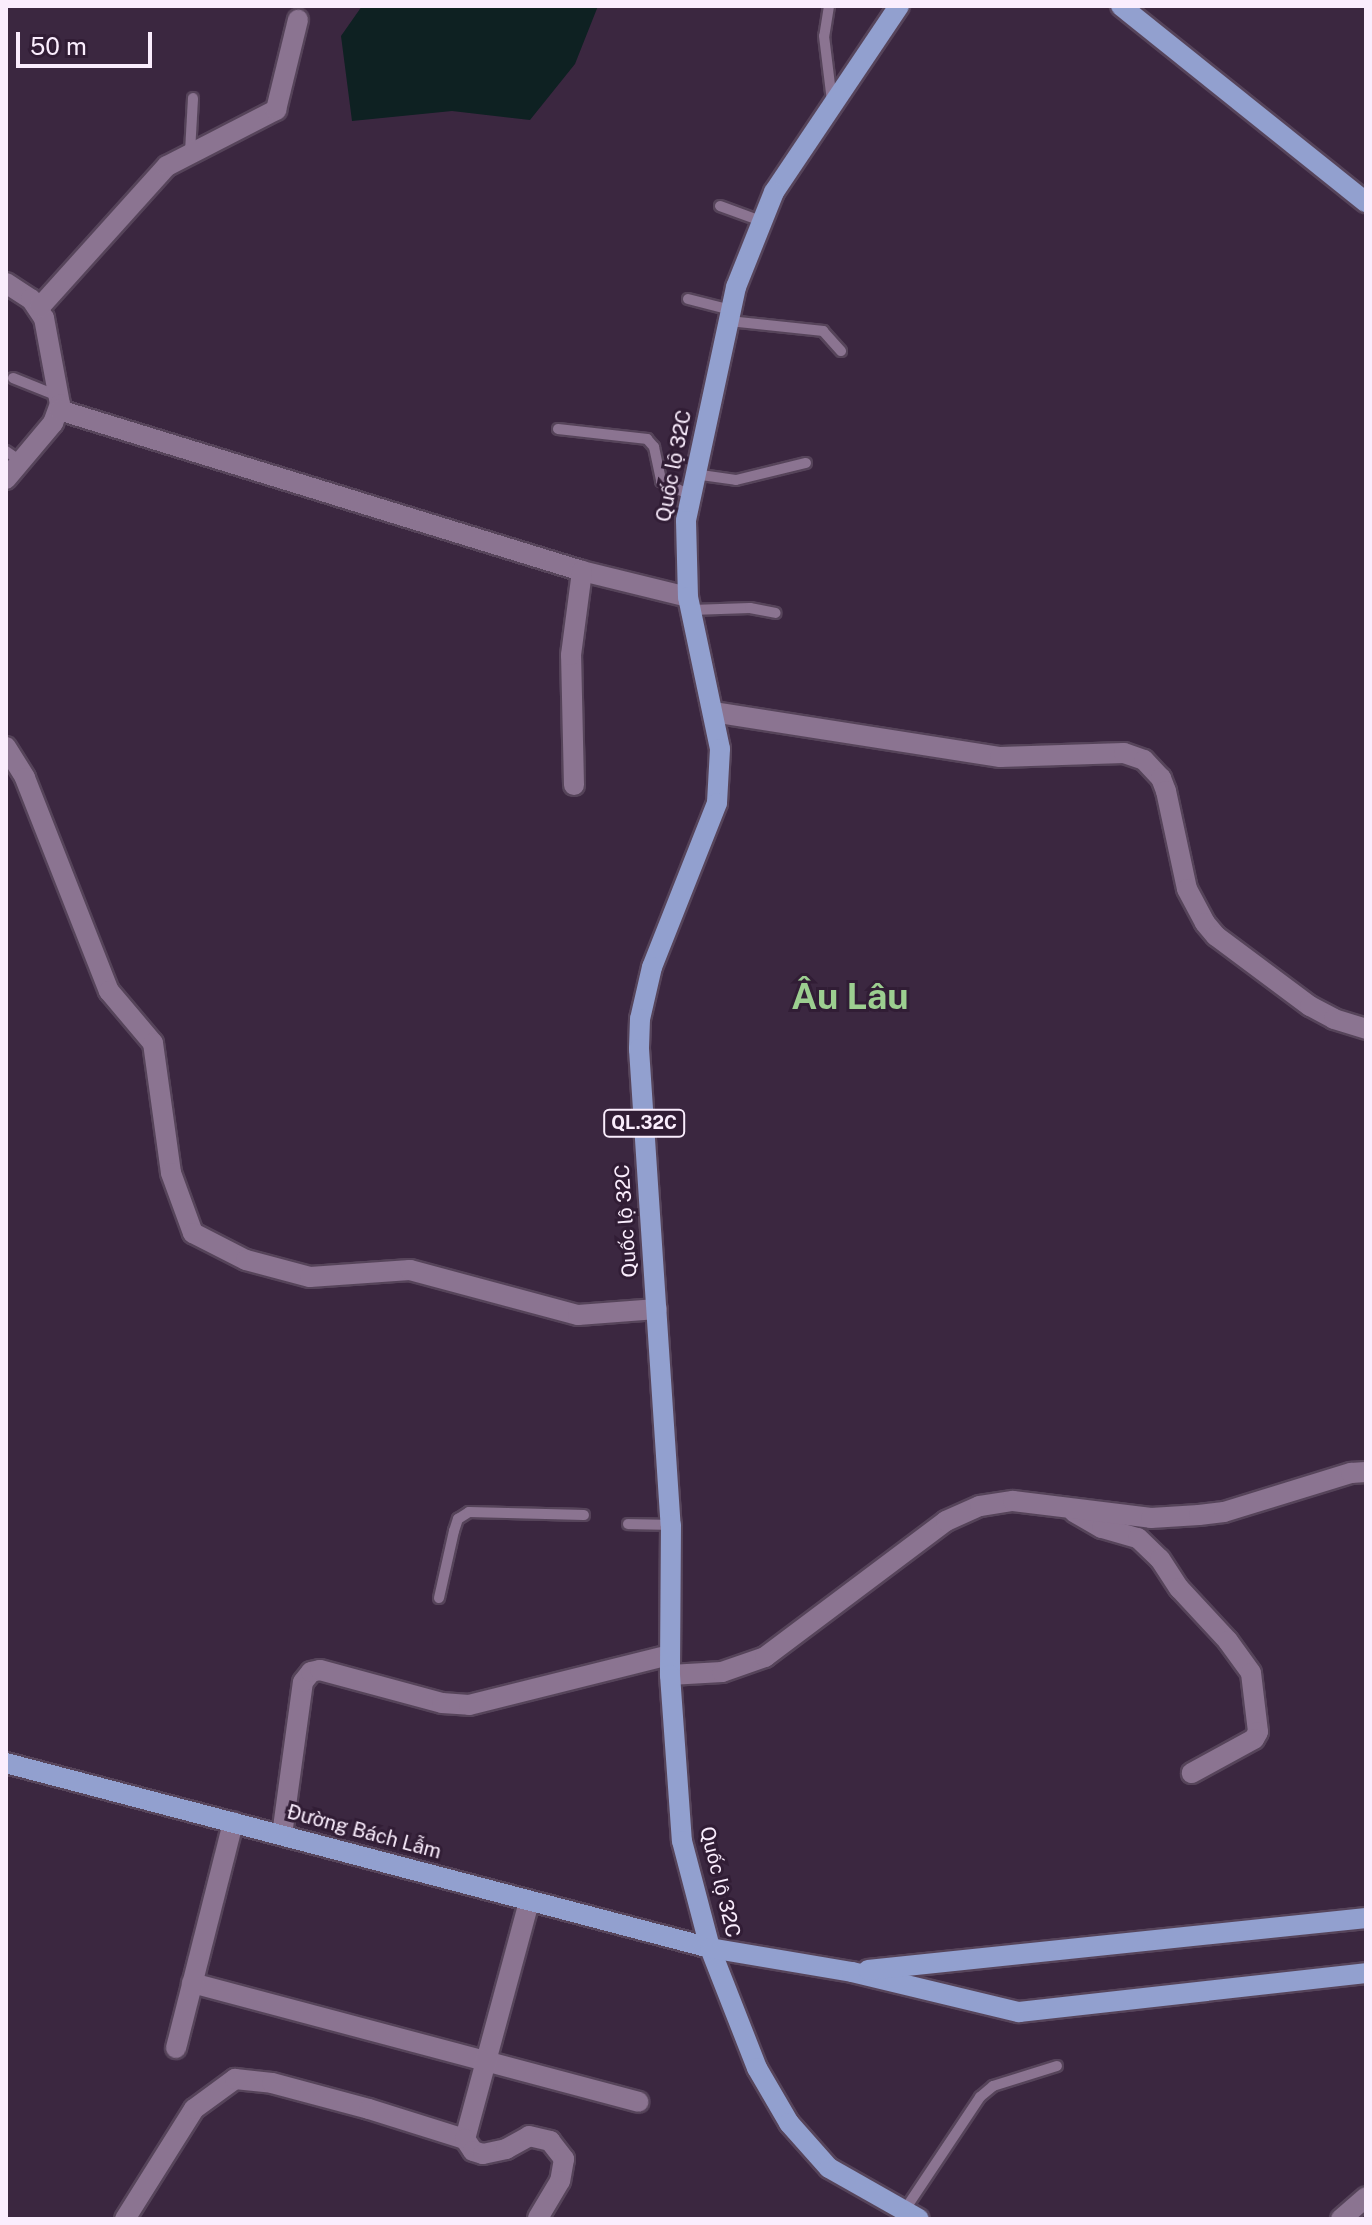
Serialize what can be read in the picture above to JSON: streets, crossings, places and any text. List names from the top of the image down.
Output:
{
  "streets": {
    "main road": ["Quốc lộ 32C", "QL.32C", "Đường Bách Lẫm"]
  },
  "crossings": [
    ["Quốc lộ 32C", "Đường Bách Lẫm"]
  ],
  "districts": ["Âu Lâu"],
  "scale_bar": "50 m"
}
